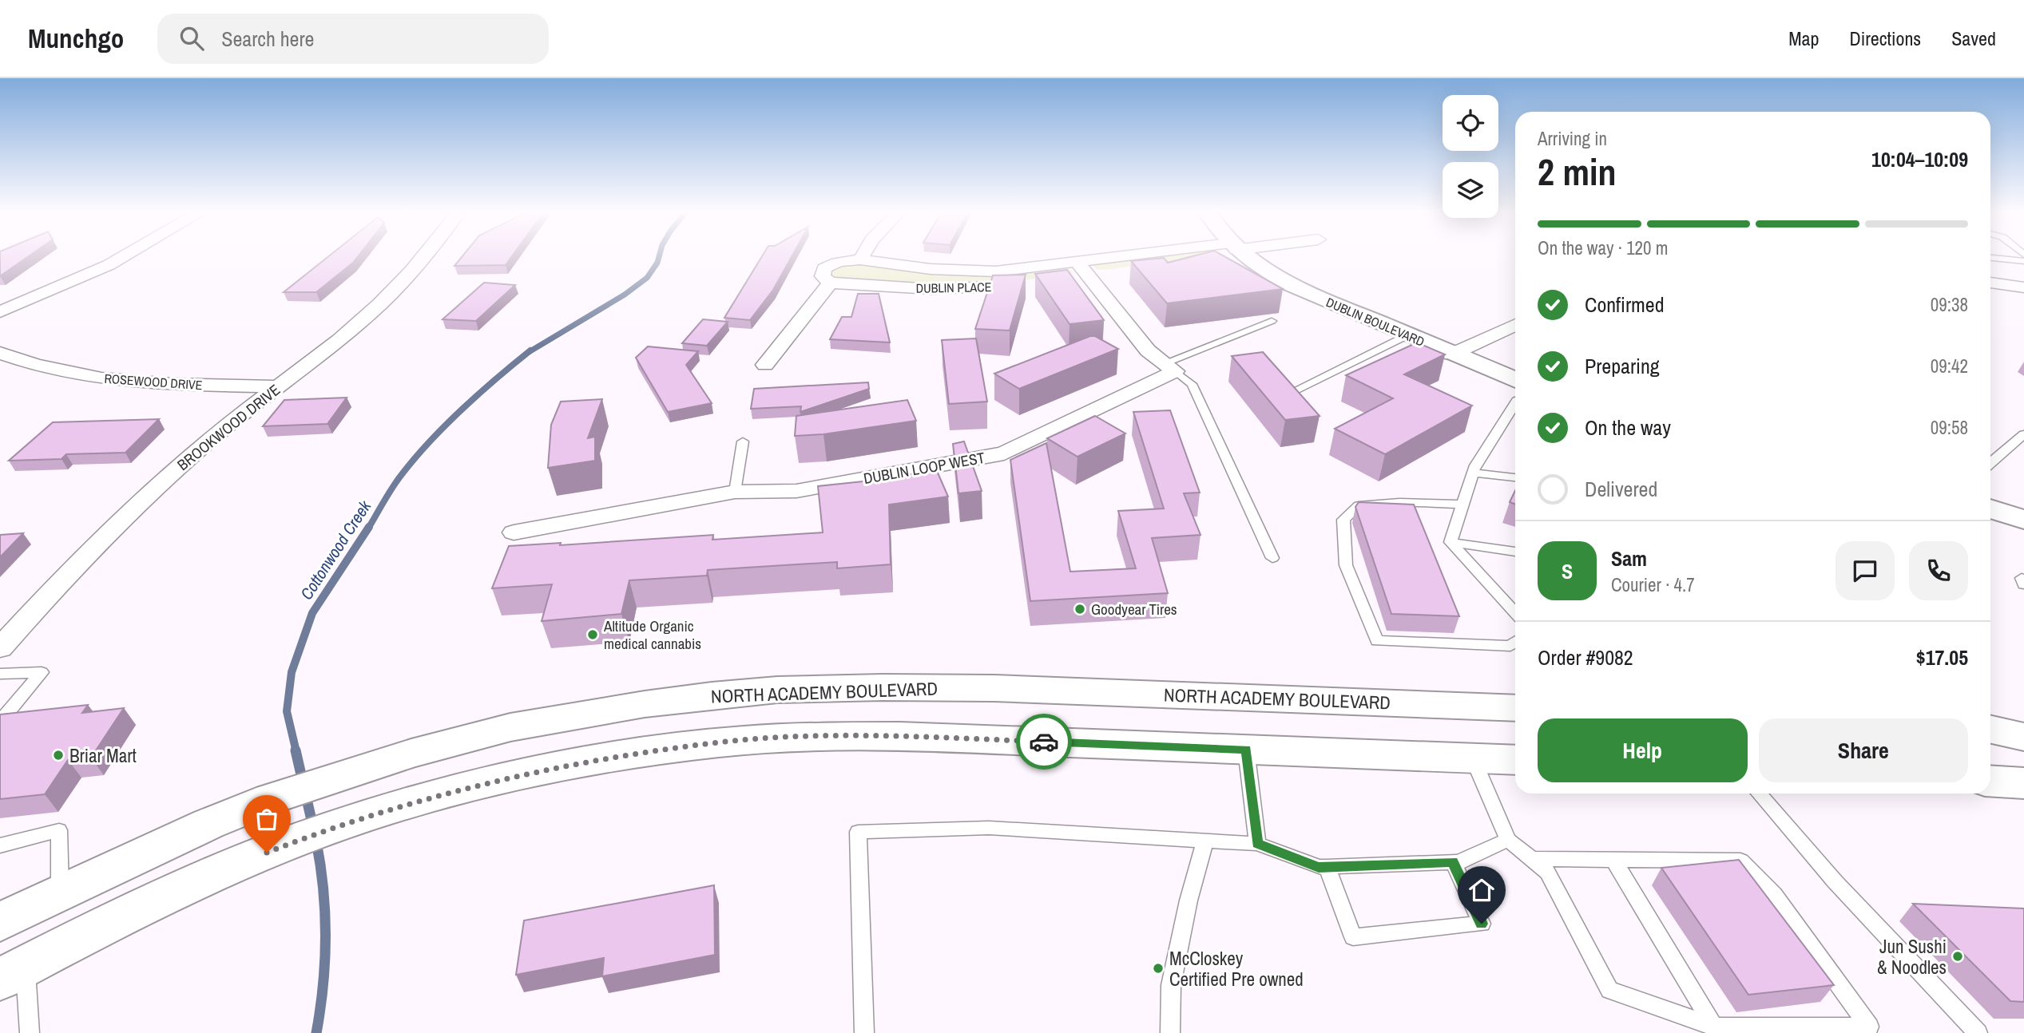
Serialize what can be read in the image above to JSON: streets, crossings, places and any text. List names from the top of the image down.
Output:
{
  "streets": {
    "main road": ["DUBLIN BOULEVARD", "NORTH ACADEMY BOULEVARD"],
    "street": [
      "DUBLIN PLACE",
      "ROSEWOOD DRIVE",
      "BROOKWOOD DRIVE",
      "DUBLIN LOOP WEST"
    ]
  },
  "crossings": [
    ["ROSEWOOD DRIVE", "BROOKWOOD DRIVE"]
  ],
  "water": ["Cottonwood Creek"],
  "places": [
    "Goodyear Tires",
    "Altitude Organic medical cannabis",
    "Briar Mart",
    "Jun Sushi & Noodles",
    "McCloskey Certified Pre owned"
  ],
  "page": {
    "header": "Munchgo",
    "search": "Search here",
    "nav": ["Map", "Directions", "Saved"],
    "heading": ["2 min", "Arriving in", "10:04–10:09"],
    "panel": [
      "Sam",
      "Courier · 4.7",
      "Order #9082",
      "$17.05"
    ],
    "bar": "On the way · 120 m",
    "list": [
      ["Confirmed", "09:38"],
      ["Preparing", "09:42"],
      ["On the way", "09:58"],
      "Delivered"
    ],
    "round": "S",
    "buttons": ["Help", "Share"]
  }
}
